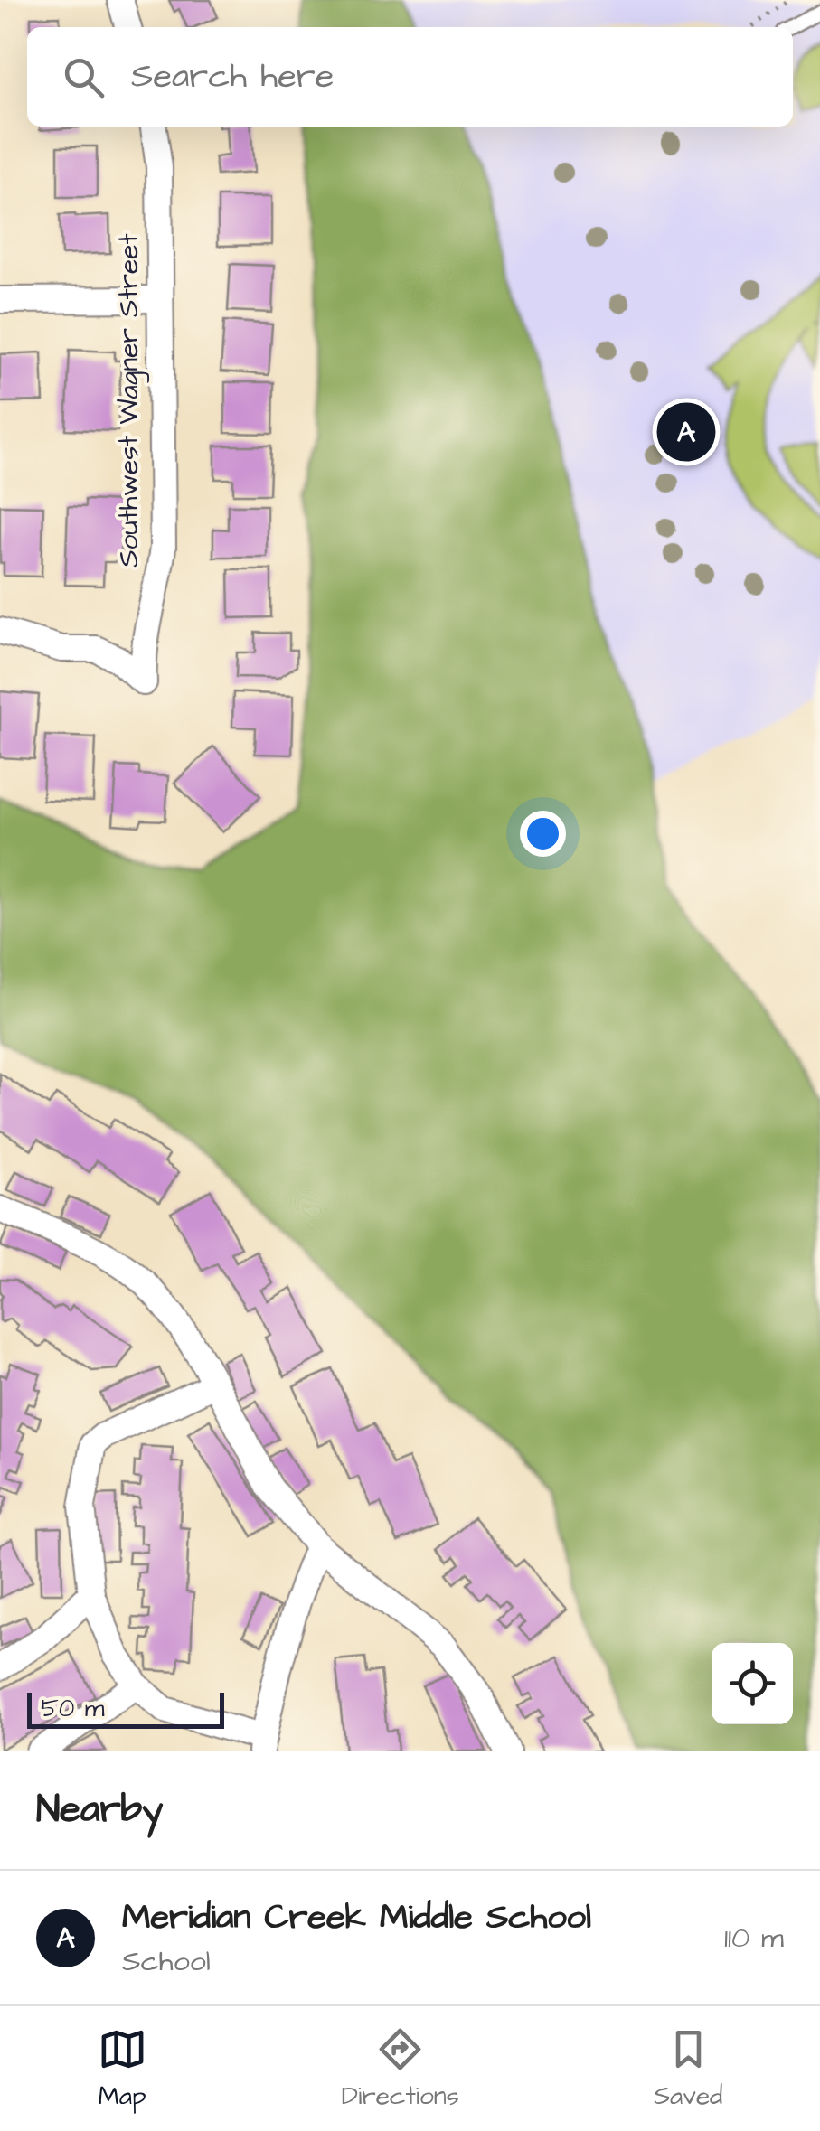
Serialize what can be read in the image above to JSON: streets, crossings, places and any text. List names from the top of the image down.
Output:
{
  "streets": {
    "street": ["Southwest Wagner Street"]
  },
  "scale_bar": "50 m",
  "page": {
    "search": "Search here",
    "pins": "A",
    "scale": "50 m",
    "heading": "Nearby",
    "list": [
      {
        "mark": "A",
        "name": "Meridian Creek Middle School",
        "note": "School",
        "value": "110 m"
      }
    ],
    "nav": ["Map", "Directions", "Saved"]
  }
}
